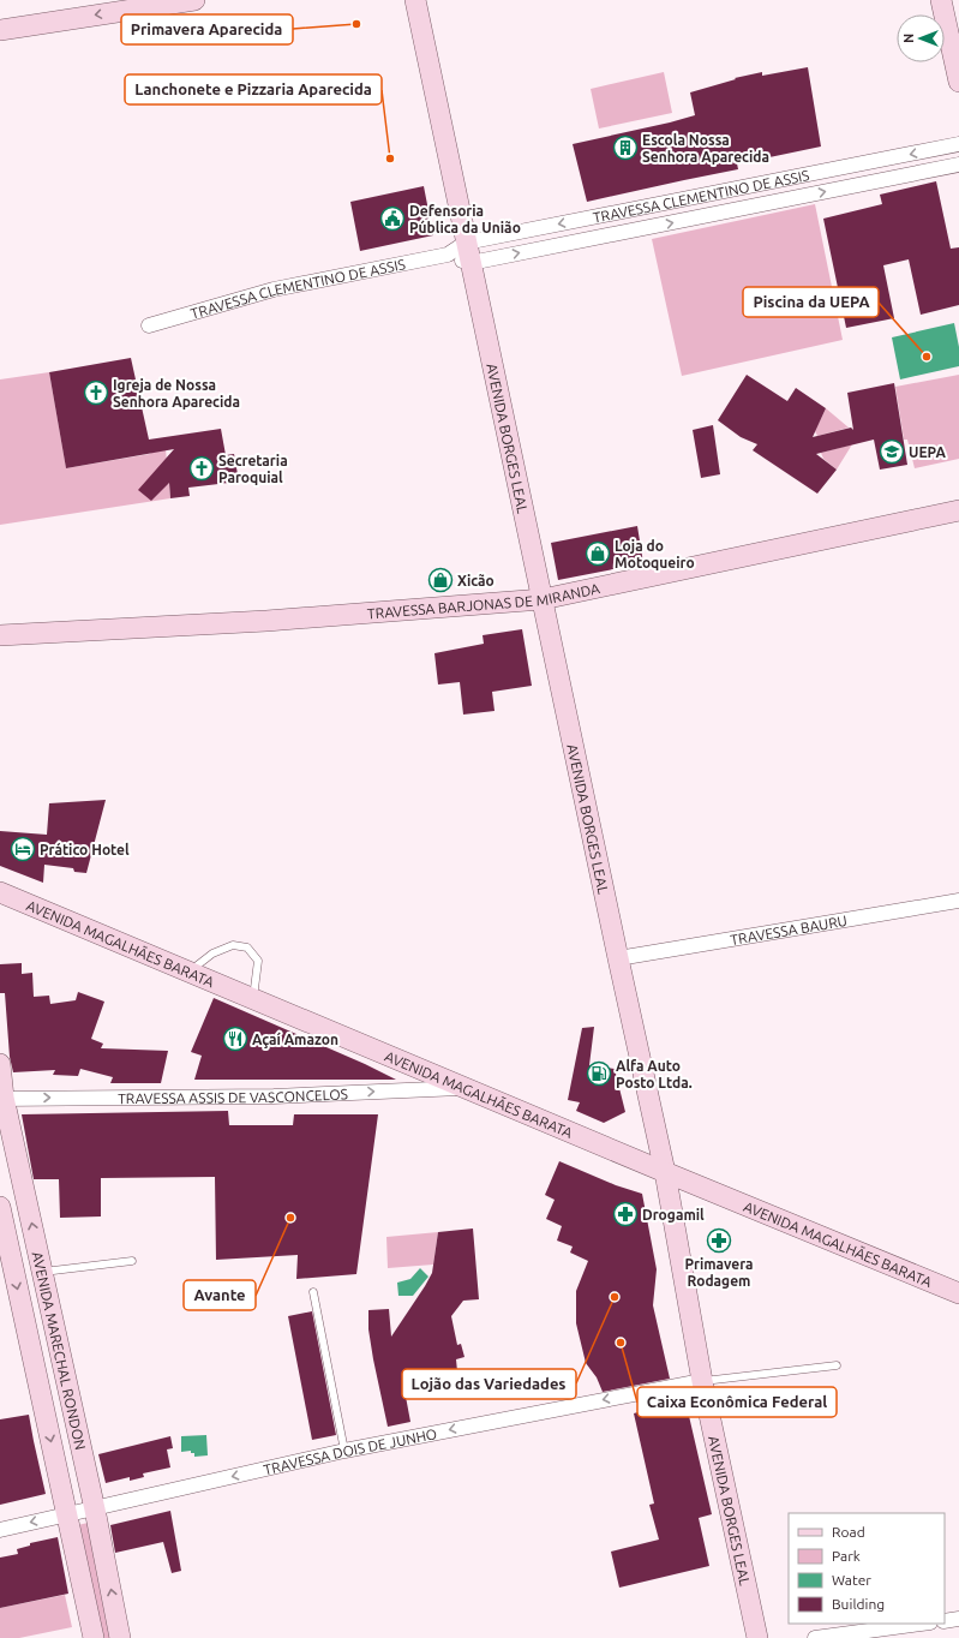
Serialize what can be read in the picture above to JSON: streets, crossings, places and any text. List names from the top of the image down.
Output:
{
  "streets": {
    "main road": [
      "AVENIDA BORGES LEAL",
      "TRAVESSA BARJONAS DE MIRANDA",
      "AVENIDA MAGALHÃES BARATA",
      "AVENIDA MARECHAL RONDON"
    ],
    "street": [
      "TRAVESSA CLEMENTINO DE ASSIS",
      "TRAVESSA BAURU",
      "TRAVESSA ASSIS DE VASCONCELOS",
      "TRAVESSA DOIS DE JUNHO"
    ]
  },
  "crossings": [
    ["TRAVESSA CLEMENTINO DE ASSIS", "AVENIDA BORGES LEAL"],
    ["AVENIDA BORGES LEAL", "TRAVESSA BARJONAS DE MIRANDA"],
    ["AVENIDA BORGES LEAL", "TRAVESSA BAURU"],
    ["AVENIDA BORGES LEAL", "AVENIDA MAGALHÃES BARATA"],
    ["AVENIDA BORGES LEAL", "TRAVESSA DOIS DE JUNHO"],
    ["AVENIDA MAGALHÃES BARATA", "TRAVESSA ASSIS DE VASCONCELOS"],
    ["TRAVESSA ASSIS DE VASCONCELOS", "AVENIDA MARECHAL RONDON"],
    ["AVENIDA MARECHAL RONDON", "TRAVESSA DOIS DE JUNHO"]
  ],
  "one_way": ["TRAVESSA ASSIS DE VASCONCELOS", "TRAVESSA DOIS DE JUNHO"],
  "places": {
    "other": [
      "Primavera Aparecida",
      "Lanchonete e Pizzaria Aparecida",
      "Piscina da UEPA",
      "Avante",
      "Lojão das Variedades",
      "Caixa Econômica Federal"
    ],
    "building": ["Escola Nossa Senhora Aparecida"],
    "public building": ["Defensoria Pública da União"],
    "church": ["Igreja de Nossa Senhora Aparecida", "Secretaria Paroquial"],
    "school or university": ["UEPA"],
    "shop": ["Loja do Motoqueiro", "Xicão"],
    "hotel": ["Prático Hotel"],
    "restaurant": ["Açaí Amazon"],
    "fuel station": ["Alfa Auto Posto Ltda."],
    "pharmacy": ["Drogamil", "Primavera Rodagem"]
  },
  "legend": [
    "Road",
    "Park",
    "Water",
    "Building"
  ],
  "north": "left"
}
